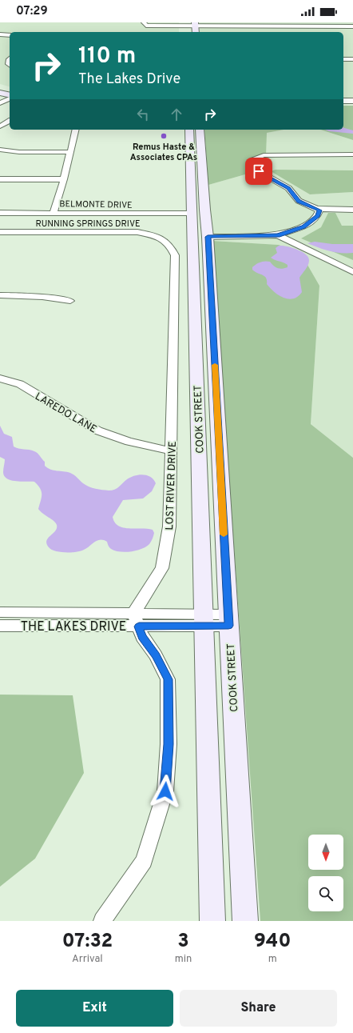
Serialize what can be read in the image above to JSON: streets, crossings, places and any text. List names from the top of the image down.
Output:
{
  "streets": {
    "main road": ["COOK STREET"],
    "street": [
      "BELMONTE DRIVE",
      "RUNNING SPRINGS DRIVE",
      "LAREDO LANE",
      "LOST RIVER DRIVE",
      "THE LAKES DRIVE"
    ]
  },
  "crossings": [
    ["BELMONTE DRIVE", "COOK STREET"],
    ["RUNNING SPRINGS DRIVE", "LOST RIVER DRIVE"],
    ["LAREDO LANE", "LOST RIVER DRIVE"],
    ["COOK STREET", "THE LAKES DRIVE"],
    ["LOST RIVER DRIVE", "THE LAKES DRIVE"]
  ],
  "places": ["Remus Haste & Associates CPAs"],
  "north": "bottom",
  "page": {
    "status": "07:29",
    "turn": ["110 m", "The Lakes Drive"],
    "eta": [
      "07:32",
      "Arrival",
      "3",
      "min",
      "940",
      "m"
    ],
    "buttons": ["Exit", "Share"]
  }
}
